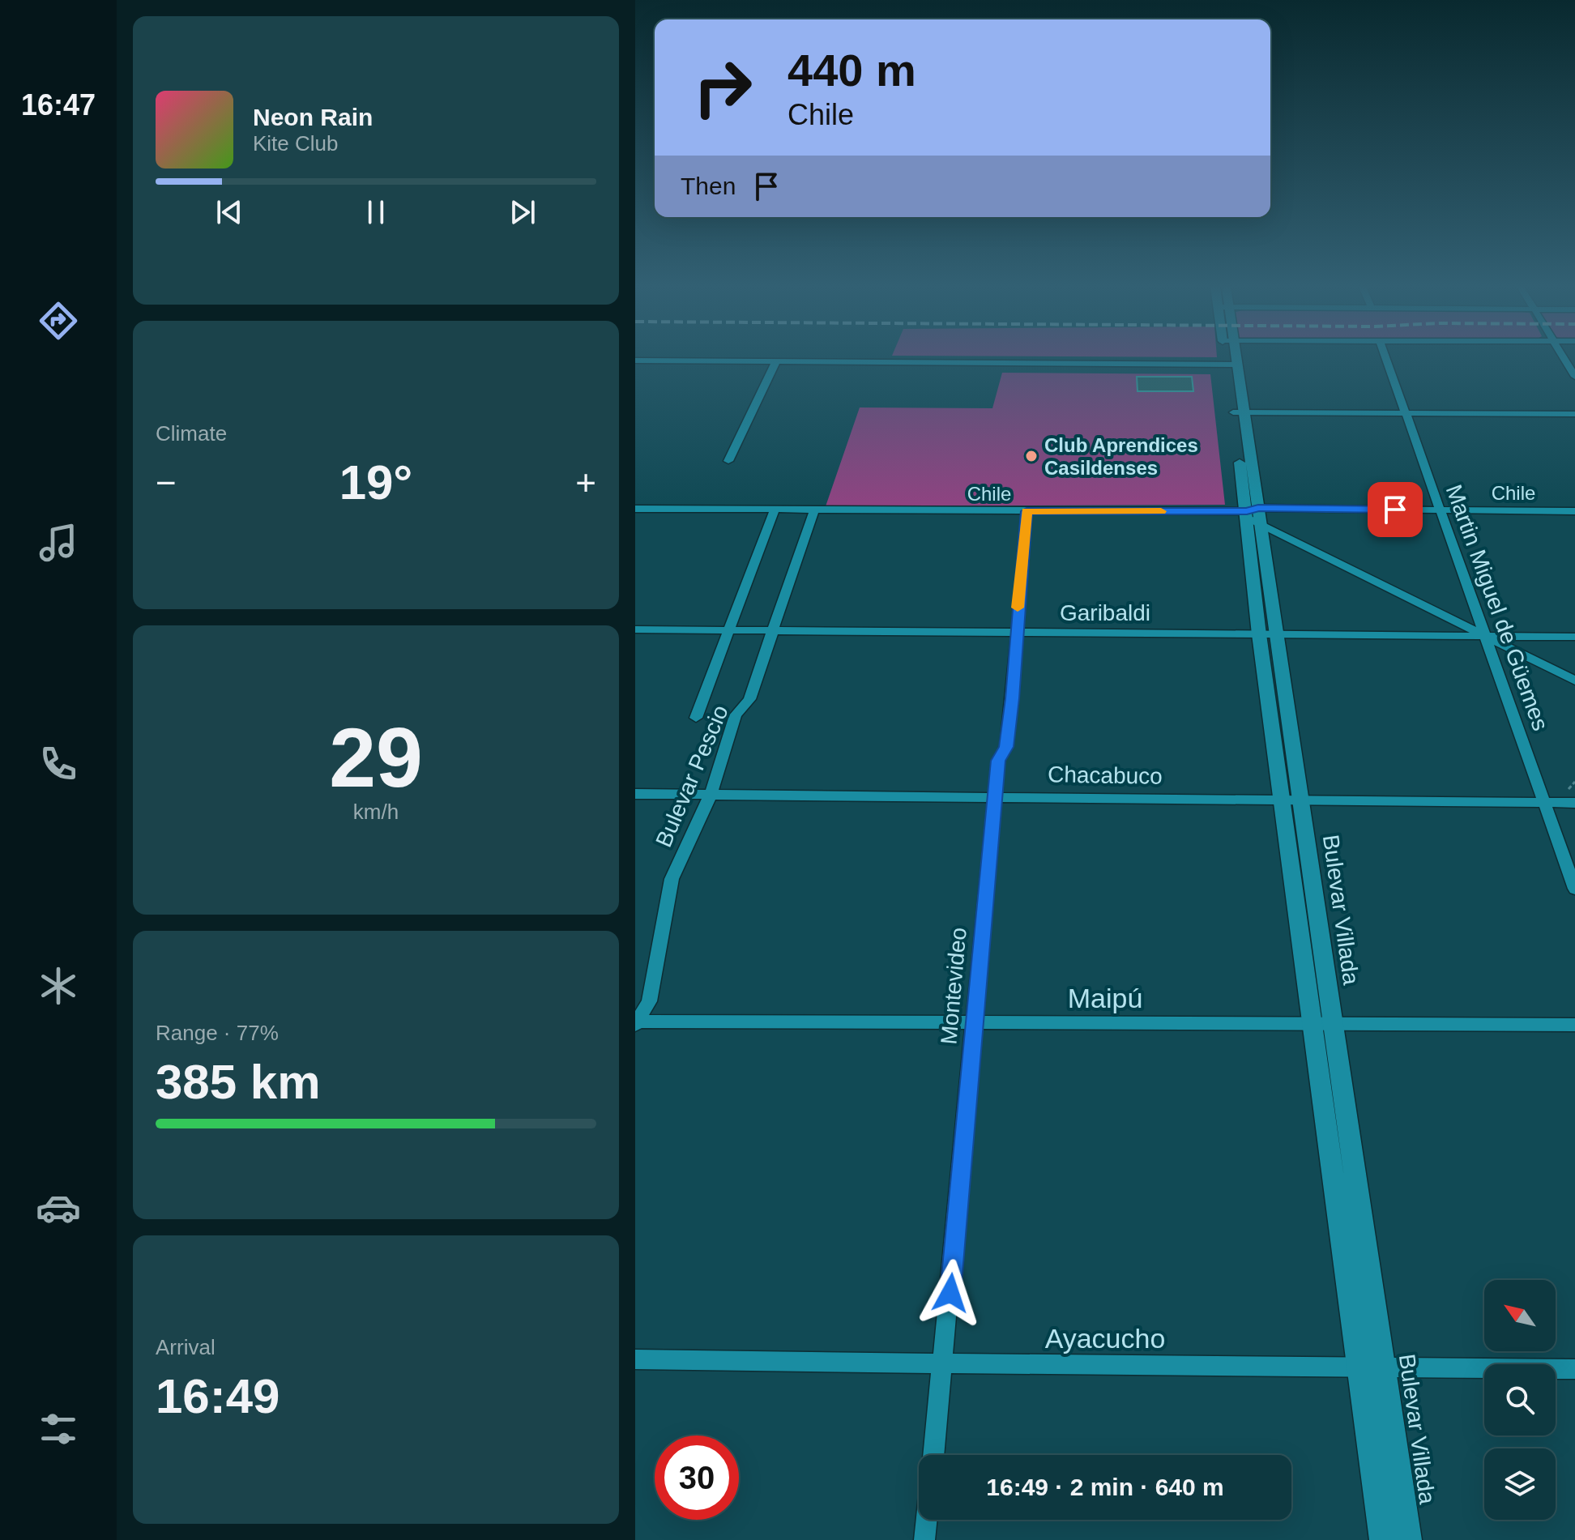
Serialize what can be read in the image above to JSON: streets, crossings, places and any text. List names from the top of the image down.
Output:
{
  "streets": {
    "main road": ["Bulevar Villada"],
    "street": [
      "Chile",
      "Martin Miguel de Güemes",
      "Garibaldi",
      "Chacabuco",
      "Bulevar Pescio",
      "Montevideo",
      "Maipú",
      "Ayacucho"
    ]
  },
  "crossings": [
    ["Chile", "Martin Miguel de Güemes"],
    ["Chile", "Bulevar Pescio"],
    ["Chile", "Bulevar Villada"],
    ["Chile", "Montevideo"],
    ["Martin Miguel de Güemes", "Garibaldi"],
    ["Martin Miguel de Güemes", "Chacabuco"],
    ["Garibaldi", "Bulevar Pescio"],
    ["Garibaldi", "Bulevar Villada"],
    ["Garibaldi", "Montevideo"],
    ["Chacabuco", "Bulevar Pescio"],
    ["Chacabuco", "Bulevar Villada"],
    ["Chacabuco", "Montevideo"],
    ["Bulevar Pescio", "Maipú"],
    ["Bulevar Villada", "Maipú"],
    ["Bulevar Villada", "Ayacucho"],
    ["Montevideo", "Maipú"],
    ["Montevideo", "Ayacucho"]
  ],
  "places": ["Club Aprendices Casildenses"],
  "north": "top left",
  "page": {
    "tabs": "16:47",
    "turn": ["440 m", "Chile"],
    "song": ["Neon Rain", "Kite Club"],
    "then": "Then",
    "tile": [
      "Climate",
      ["29", "km/h"],
      ["Range · 77%", "385 km"],
      ["Arrival", "16:49"]
    ],
    "heat": ["−", "19°", "+"],
    "limit": "30",
    "trip": "16:49 · 2 min · 640 m"
  }
}
